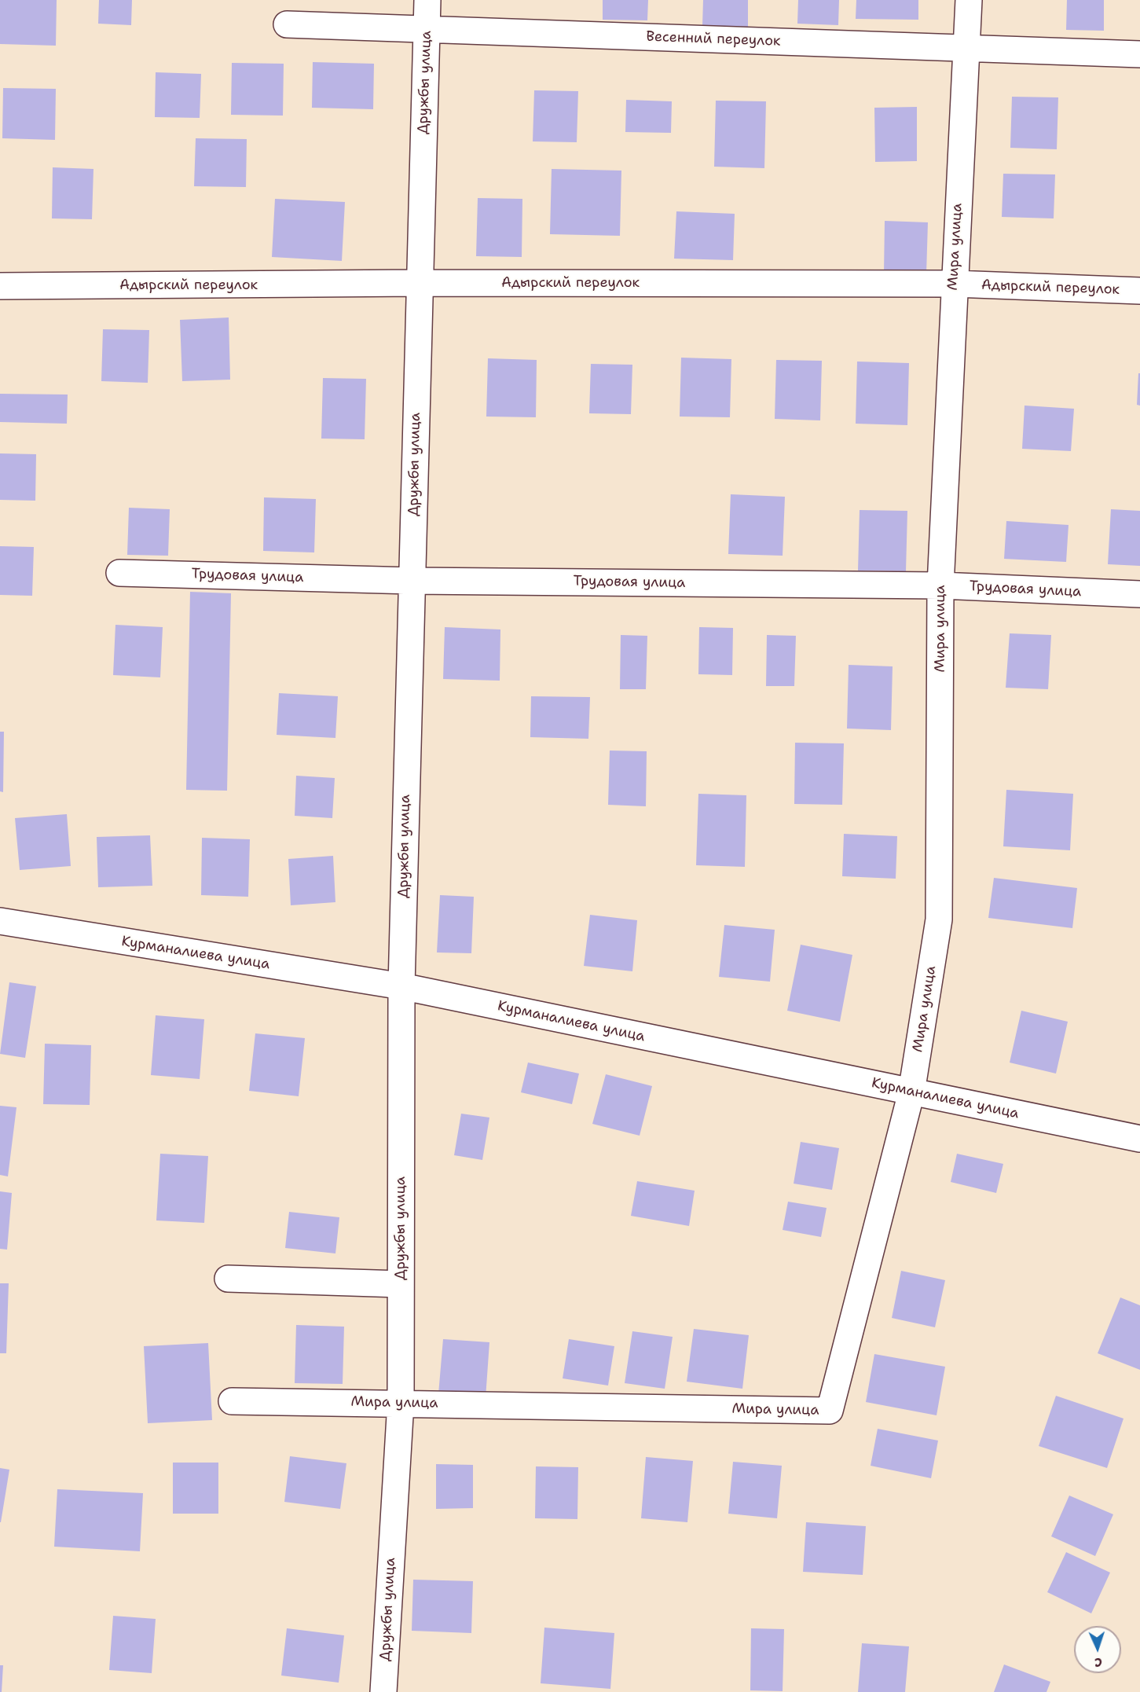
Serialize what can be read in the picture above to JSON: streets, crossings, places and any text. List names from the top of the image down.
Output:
{
  "streets": {
    "street": [
      "Весенний переулок",
      "Дружбы улица",
      "Мира улица",
      "Адырский переулок",
      "Трудовая улица",
      "Курманалиева улица"
    ]
  },
  "crossings": [
    ["Весенний переулок", "Дружбы улица"],
    ["Весенний переулок", "Мира улица"],
    ["Дружбы улица", "Мира улица"],
    ["Дружбы улица", "Адырский переулок"],
    ["Дружбы улица", "Трудовая улица"],
    ["Дружбы улица", "Курманалиева улица"],
    ["Мира улица", "Адырский переулок"],
    ["Мира улица", "Трудовая улица"],
    ["Мира улица", "Курманалиева улица"]
  ],
  "north": "bottom"
}
